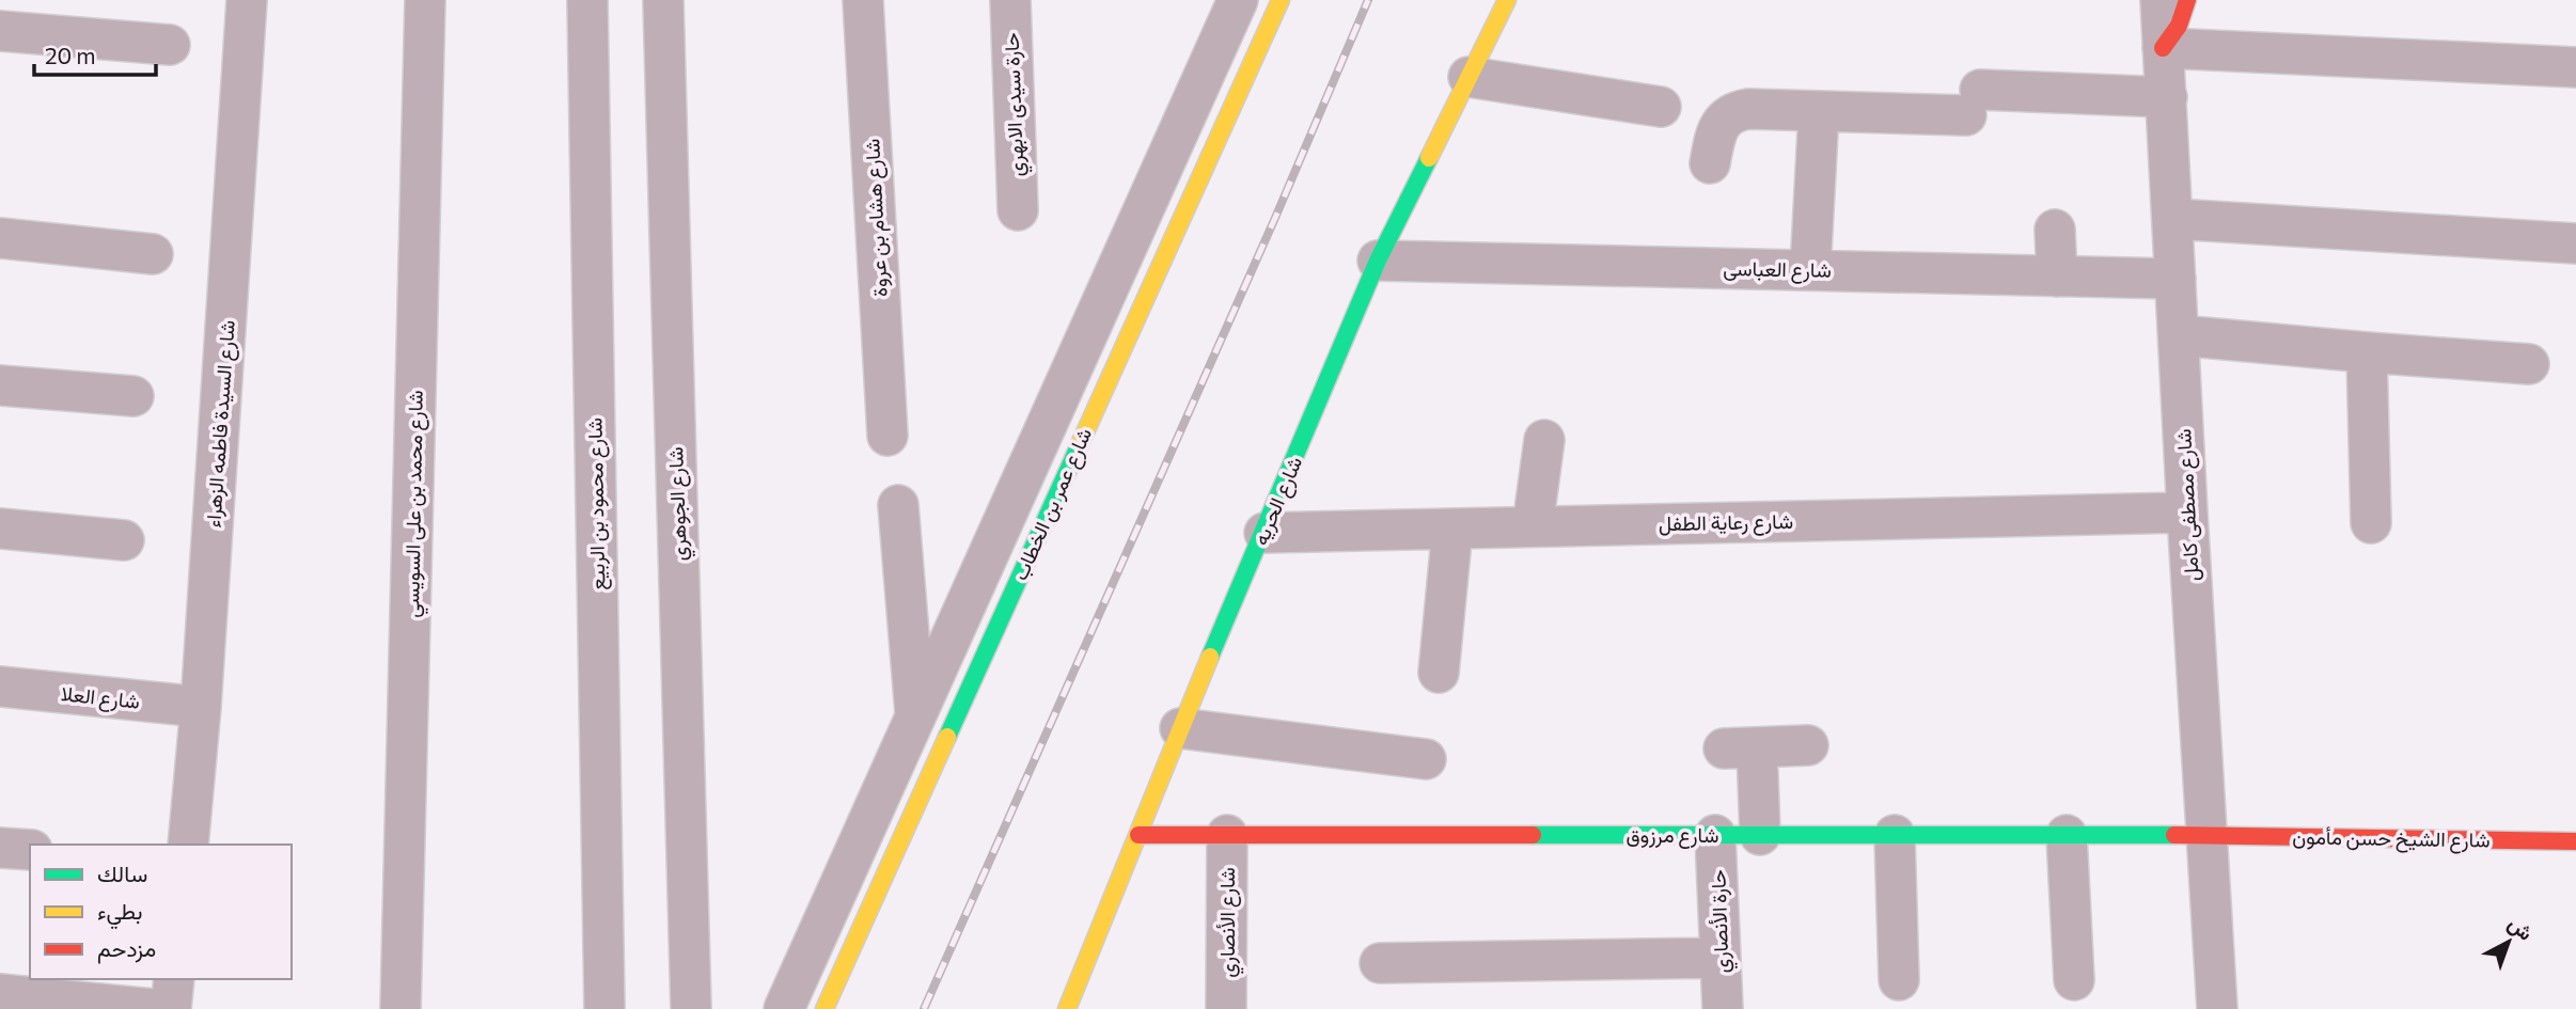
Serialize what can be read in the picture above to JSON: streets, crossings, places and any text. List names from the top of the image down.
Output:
{
  "streets": {
    "street": [
      "حارة سيدى الابهري",
      "شارع هشام بن عروة",
      "شارع العباسى",
      "شارع السيدة فاطمه الزهراء",
      "شارع الحريه",
      "شارع محمد بن على السويسي",
      "شارع محمود بن الربيع",
      "شارع الجوهري",
      "شارع عمر بن الخطاب",
      "شارع مصطفى كامل",
      "شارع رعاية الطفل",
      "شارع العلا",
      "شارع مرزوق",
      "شارع الشيخ حسن مأمون",
      "حارة الأنصاري",
      "شارع الأنصاري"
    ]
  },
  "crossings": [
    ["شارع العباسى", "شارع الحريه"],
    ["شارع العباسى", "شارع مصطفى كامل"],
    ["شارع السيدة فاطمه الزهراء", "شارع العلا"],
    ["شارع الحريه", "شارع رعاية الطفل"],
    ["شارع الحريه", "شارع مرزوق"],
    ["شارع مصطفى كامل", "شارع رعاية الطفل"],
    ["شارع مصطفى كامل", "شارع مرزوق"],
    ["شارع مصطفى كامل", "شارع الشيخ حسن مأمون"],
    ["شارع مرزوق", "شارع الشيخ حسن مأمون"],
    ["شارع مرزوق", "حارة الأنصاري"],
    ["شارع مرزوق", "شارع الأنصاري"]
  ],
  "legend": ["سالك", "بطيء", "مزدحم"],
  "scale_bar": "20 m",
  "north": "top right"
}
